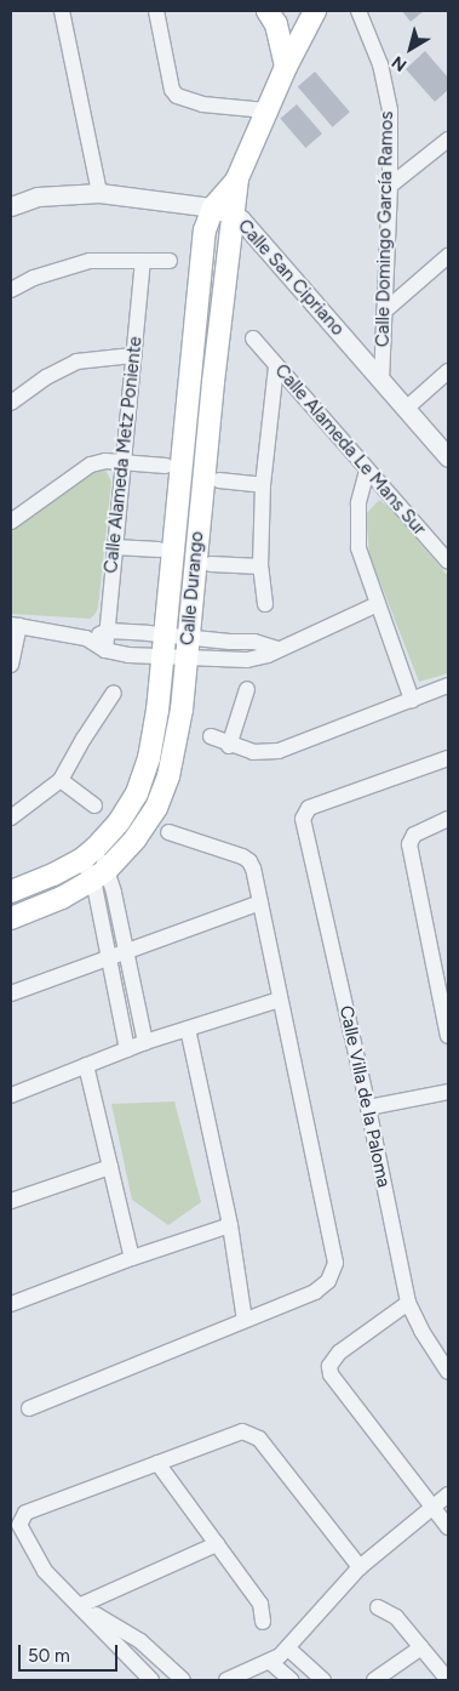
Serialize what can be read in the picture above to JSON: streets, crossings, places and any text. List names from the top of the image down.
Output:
{
  "streets": {
    "main road": ["Calle Durango"],
    "street": [
      "Calle Domingo García Ramos",
      "Calle San Cipriano",
      "Calle Alameda Le Mans Sur",
      "Calle Alameda Metz Poniente",
      "Calle Villa de la Paloma"
    ]
  },
  "crossings": [
    ["Calle Domingo García Ramos", "Calle San Cipriano"],
    ["Calle San Cipriano", "Calle Durango"]
  ],
  "scale_bar": "50 m",
  "north": "bottom left"
}
